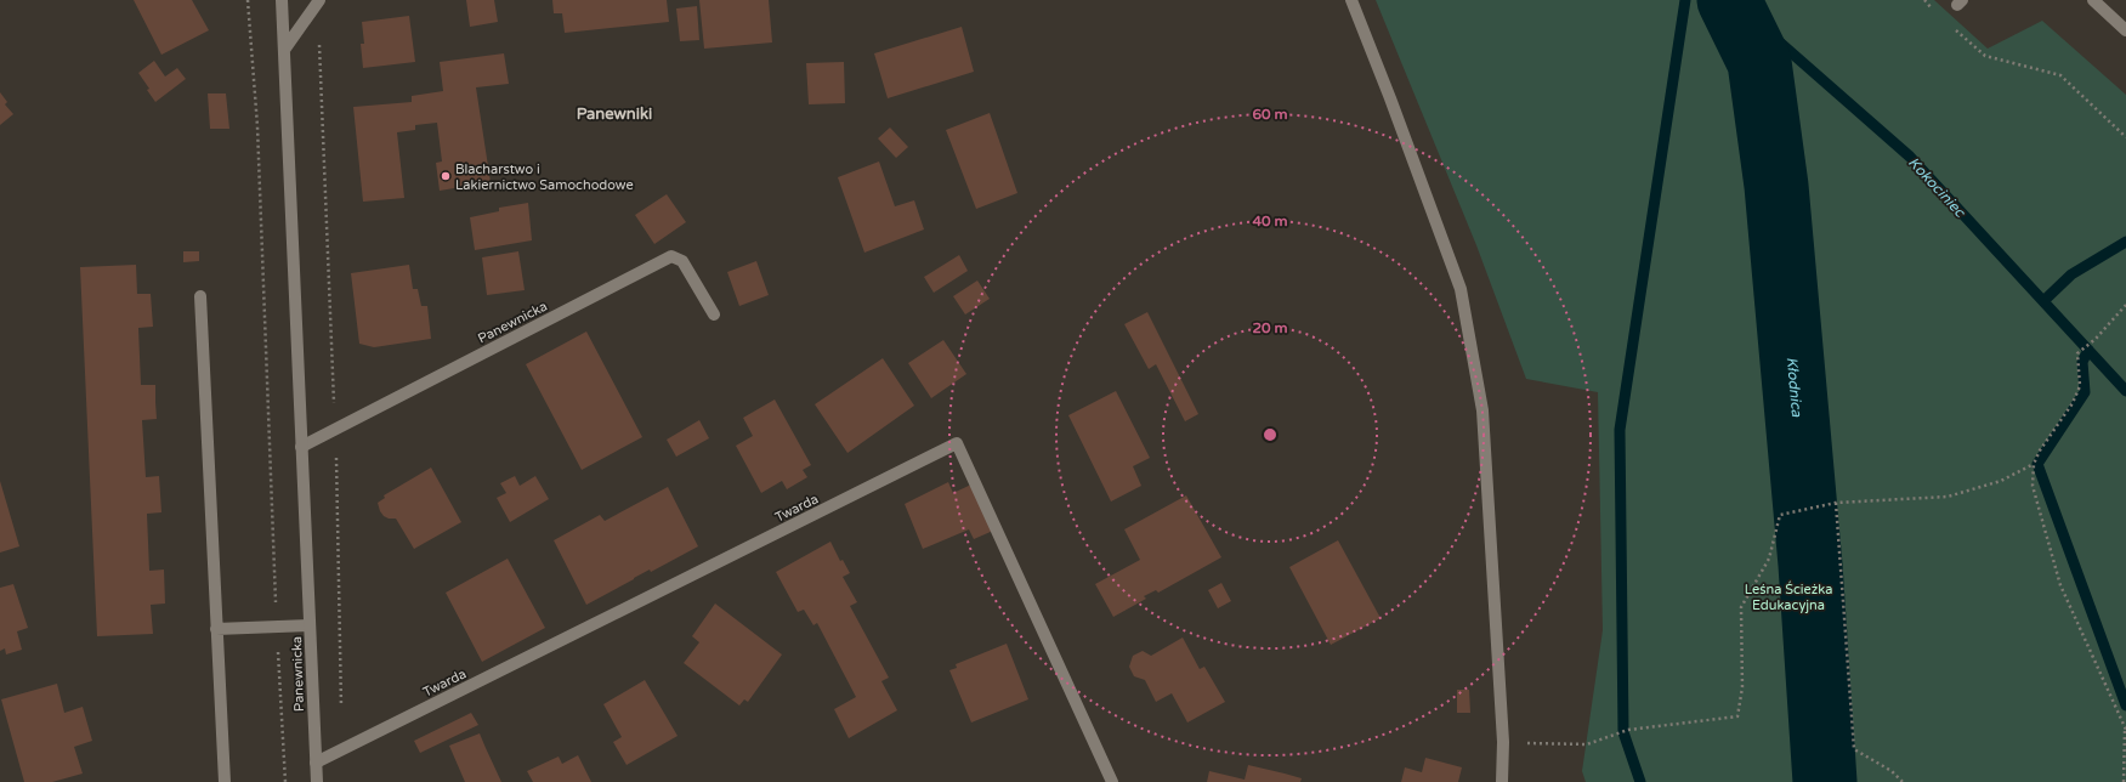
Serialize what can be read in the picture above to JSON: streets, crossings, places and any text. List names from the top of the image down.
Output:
{
  "streets": {
    "street": ["Panewnicka", "Twarda"]
  },
  "crossings": [
    ["Panewnicka", "Twarda"]
  ],
  "districts": ["Panewniki"],
  "water": ["Kokociniec", "Kłodnica"],
  "parks": ["Leśna Ścieżka Edukacyjna"],
  "places": ["Blacharstwo i Lakiernictwo Samochodowe"],
  "rings": ["60 m", "40 m", "20 m"]
}
